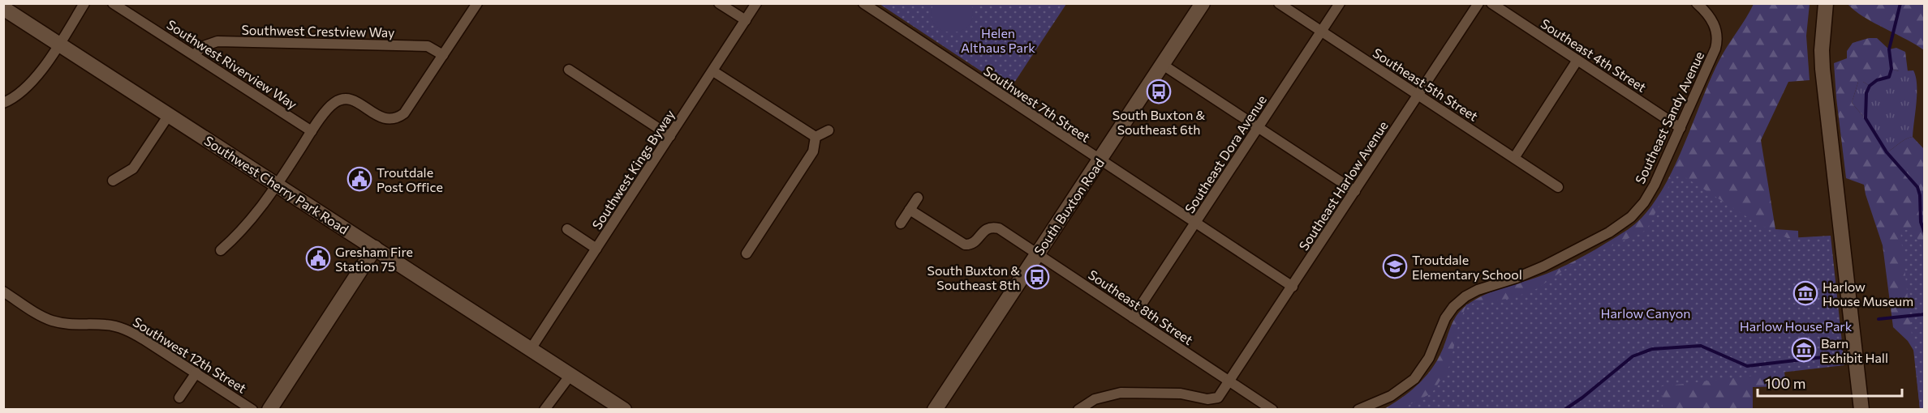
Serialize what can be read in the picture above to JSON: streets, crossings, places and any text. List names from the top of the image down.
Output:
{
  "streets": {
    "street": [
      "Southwest Crestview Way",
      "Southeast 4th Street",
      "Southwest Riverview Way",
      "Southeast 5th Street",
      "Southwest 7th Street",
      "Southeast Sandy Avenue",
      "Southeast Dora Avenue",
      "Southwest Kings Byway",
      "Southwest Cherry Park Road",
      "Southeast Harlow Avenue",
      "South Buxton Road",
      "Southeast 8th Street",
      "Southwest 12th Street"
    ]
  },
  "crossings": [
    ["Southwest Crestview Way", "Southwest Riverview Way"],
    ["Southeast 4th Street", "Southeast Sandy Avenue"],
    ["Southeast 5th Street", "Southeast Dora Avenue"],
    ["Southeast 5th Street", "Southeast Harlow Avenue"],
    ["Southwest 7th Street", "Southeast Dora Avenue"],
    ["Southwest 7th Street", "Southeast Harlow Avenue"],
    ["Southwest 7th Street", "South Buxton Road"],
    ["Southeast Dora Avenue", "Southeast 8th Street"],
    ["Southwest Kings Byway", "Southwest Cherry Park Road"],
    ["Southeast Harlow Avenue", "Southeast 8th Street"],
    ["South Buxton Road", "Southeast 8th Street"]
  ],
  "parks": ["Helen Althaus Park", "Harlow Canyon", "Harlow House Park"],
  "places": {
    "bus stop": ["South Buxton & Southeast 6th", "South Buxton & Southeast 8th"],
    "public building": ["Troutdale Post Office", "Gresham Fire Station 75"],
    "school or university": ["Troutdale Elementary School"],
    "museum": ["Harlow House Museum", "Barn Exhibit Hall"]
  },
  "scale_bar": "100 m"
}
